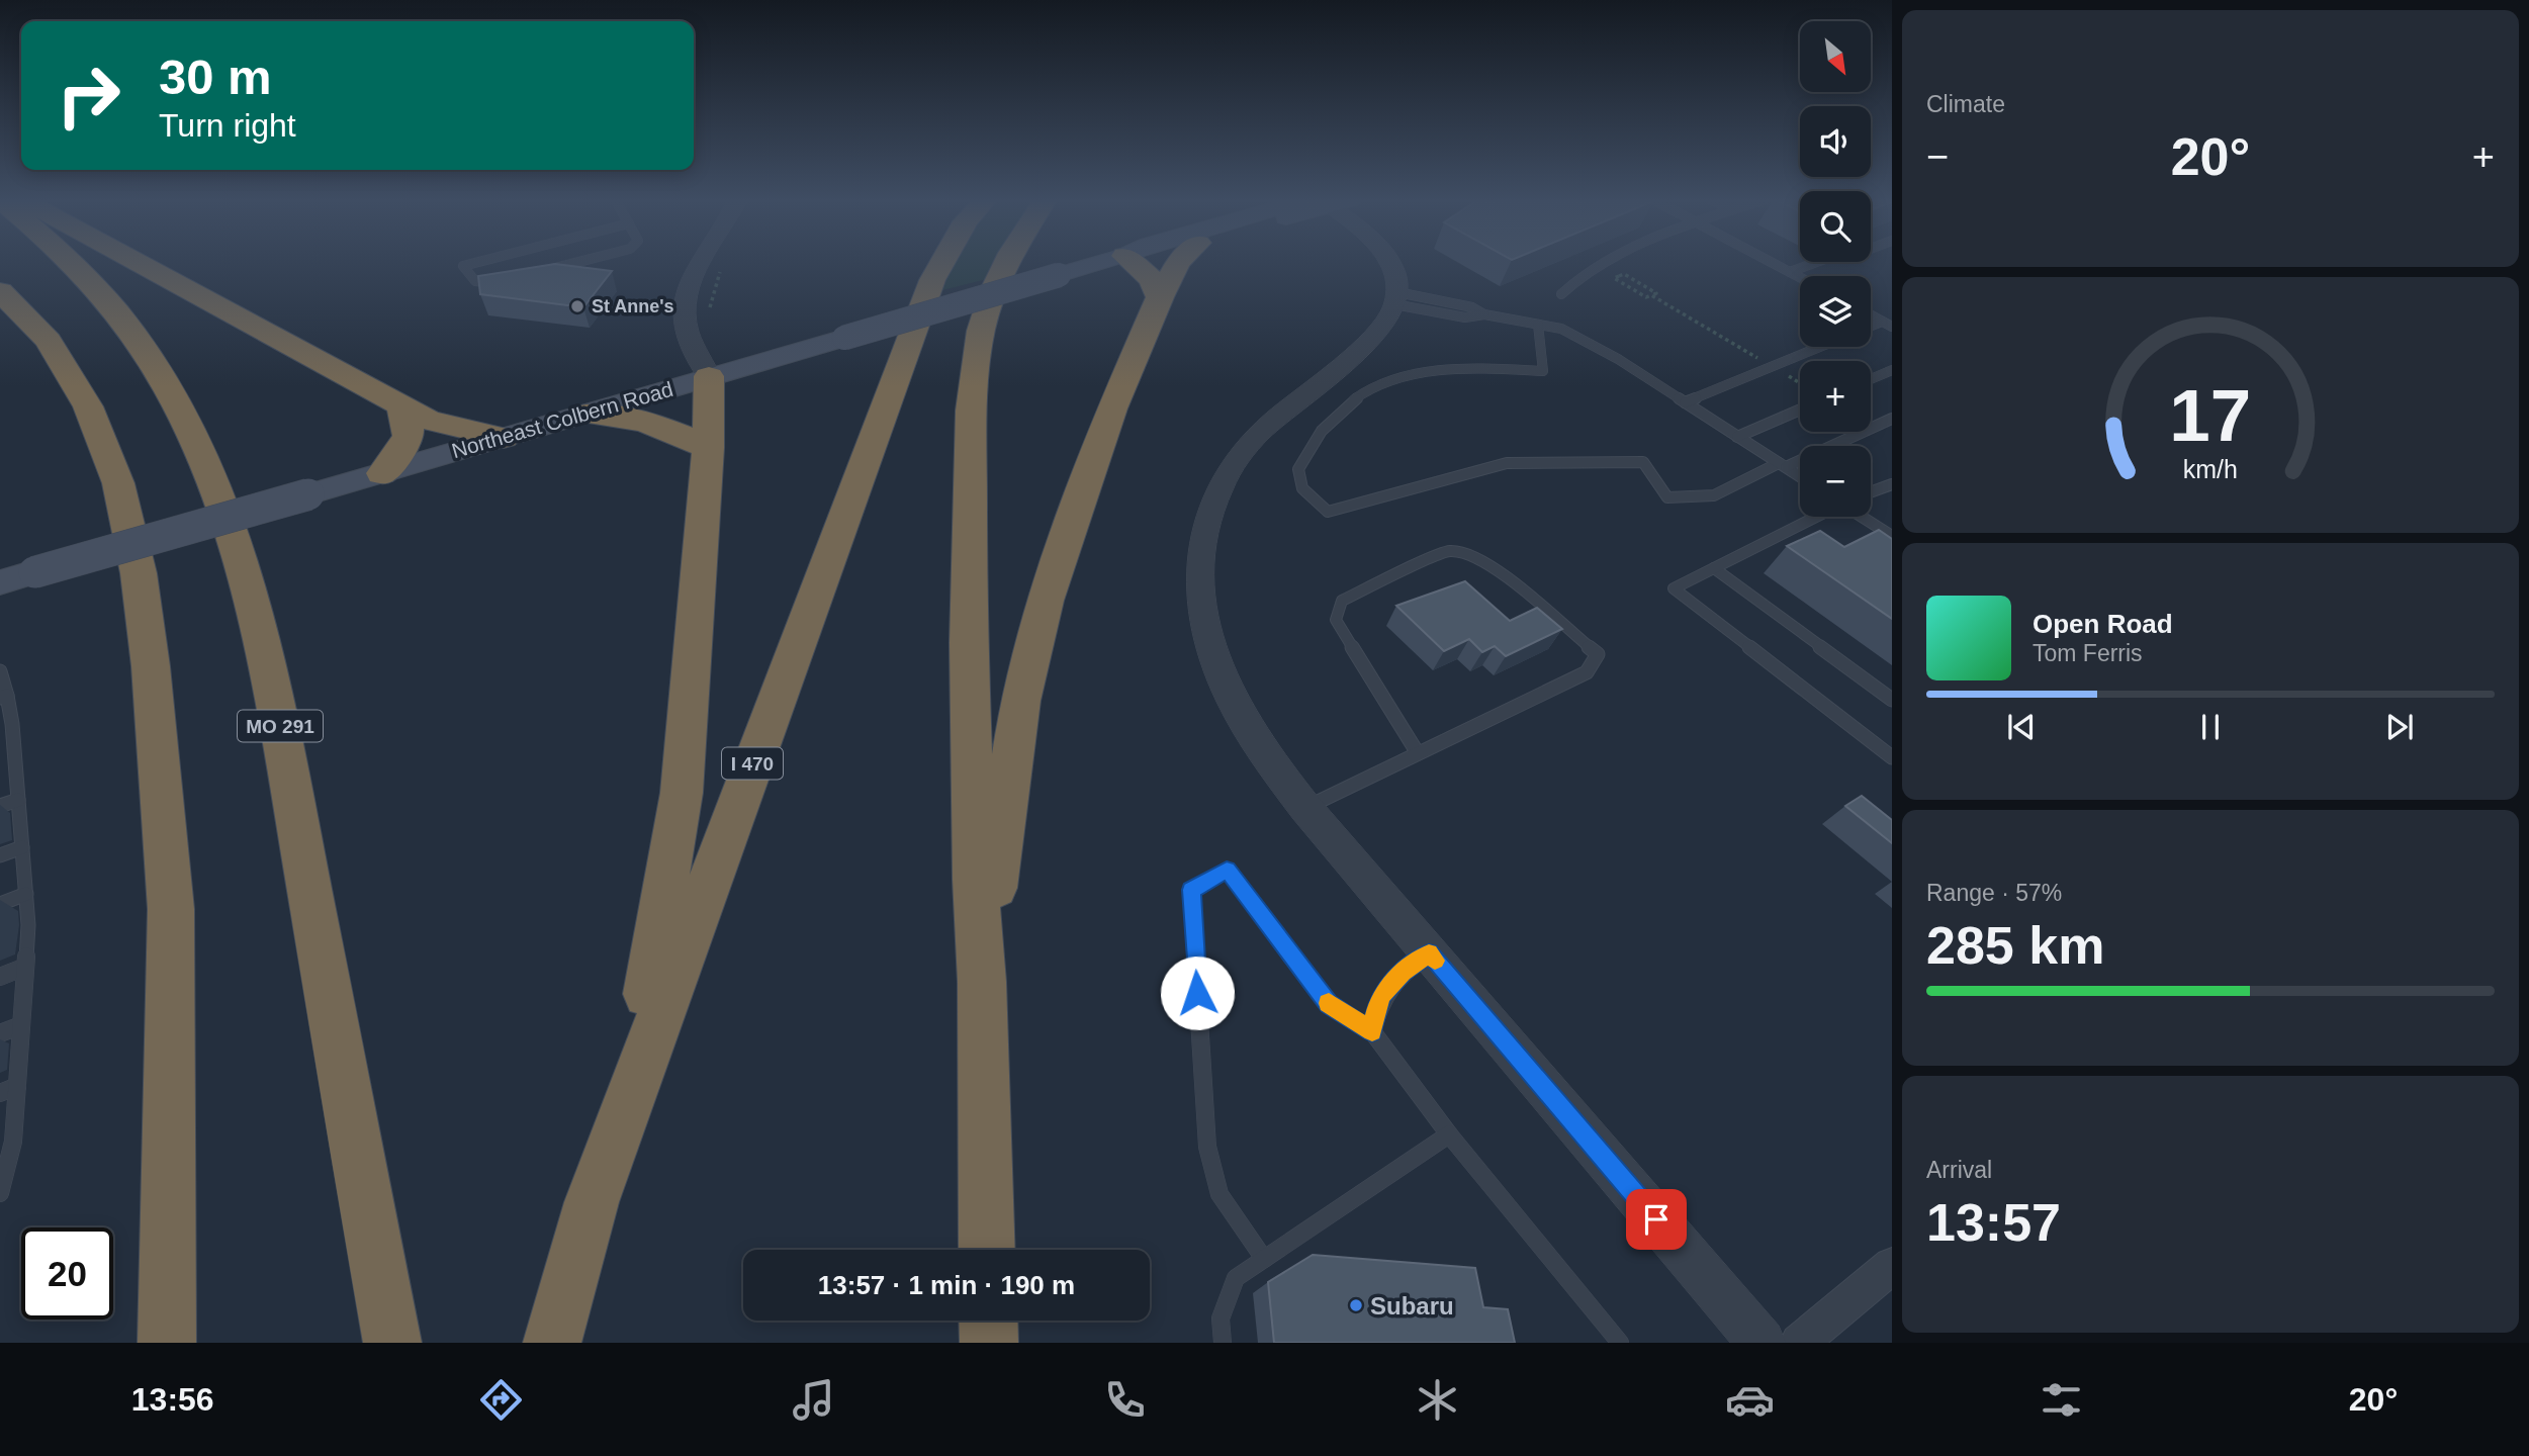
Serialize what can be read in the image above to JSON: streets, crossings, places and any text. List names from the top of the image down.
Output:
{
  "streets": {
    "highway": ["MO 291", "I 470"],
    "main road": ["Northeast Colbern Road"]
  },
  "places": ["St Anne's", "Subaru"],
  "north": "bottom right",
  "page": {
    "tile": [
      "Climate",
      ["Range · 57%", "285 km"],
      ["Arrival", "13:57"]
    ],
    "map_buttons": ["+", "−"],
    "turn": ["30 m", "Turn right"],
    "heat": ["−", "20°", "+"],
    "song": ["Open Road", "Tom Ferris"],
    "limit": "20",
    "trip": "13:57 · 1 min · 190 m",
    "tabs": ["13:56", "20°"],
    "gauge": ["17", "km/h"]
  }
}
